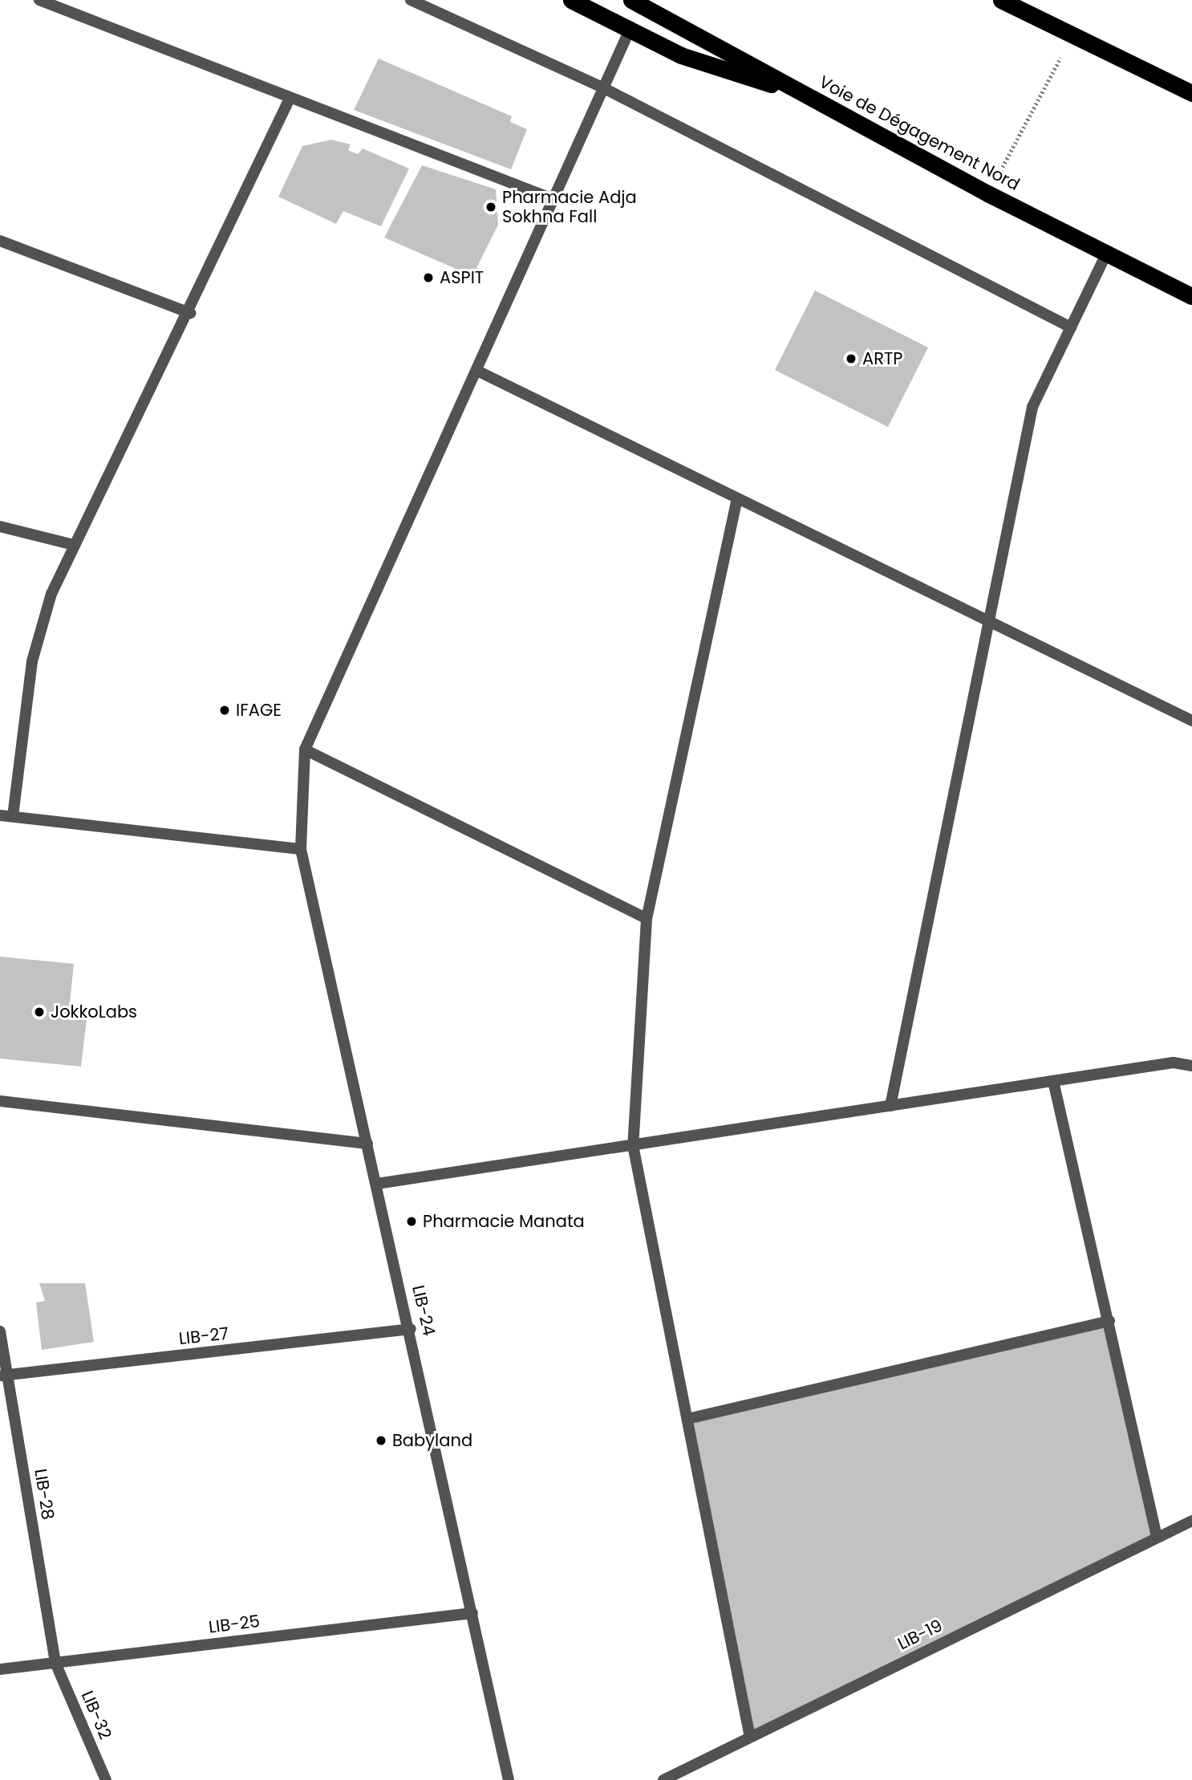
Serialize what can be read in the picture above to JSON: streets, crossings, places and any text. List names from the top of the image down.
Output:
{
  "streets": {
    "highway": ["Voie de Dégagement Nord"],
    "street": [
      "LIB-24",
      "LIB-27",
      "LIB-28",
      "LIB-25",
      "LIB-19",
      "LIB-32"
    ]
  },
  "crossings": [
    ["LIB-24", "LIB-27"],
    ["LIB-24", "LIB-25"],
    ["LIB-27", "LIB-28"],
    ["LIB-28", "LIB-25"],
    ["LIB-28", "LIB-32"],
    ["LIB-25", "LIB-32"]
  ],
  "places": [
    "Pharmacie Adja Sokhna Fall",
    "ASPIT",
    "ARTP",
    "IFAGE",
    "JokkoLabs",
    "Pharmacie Manata",
    "Babyland"
  ]
}
